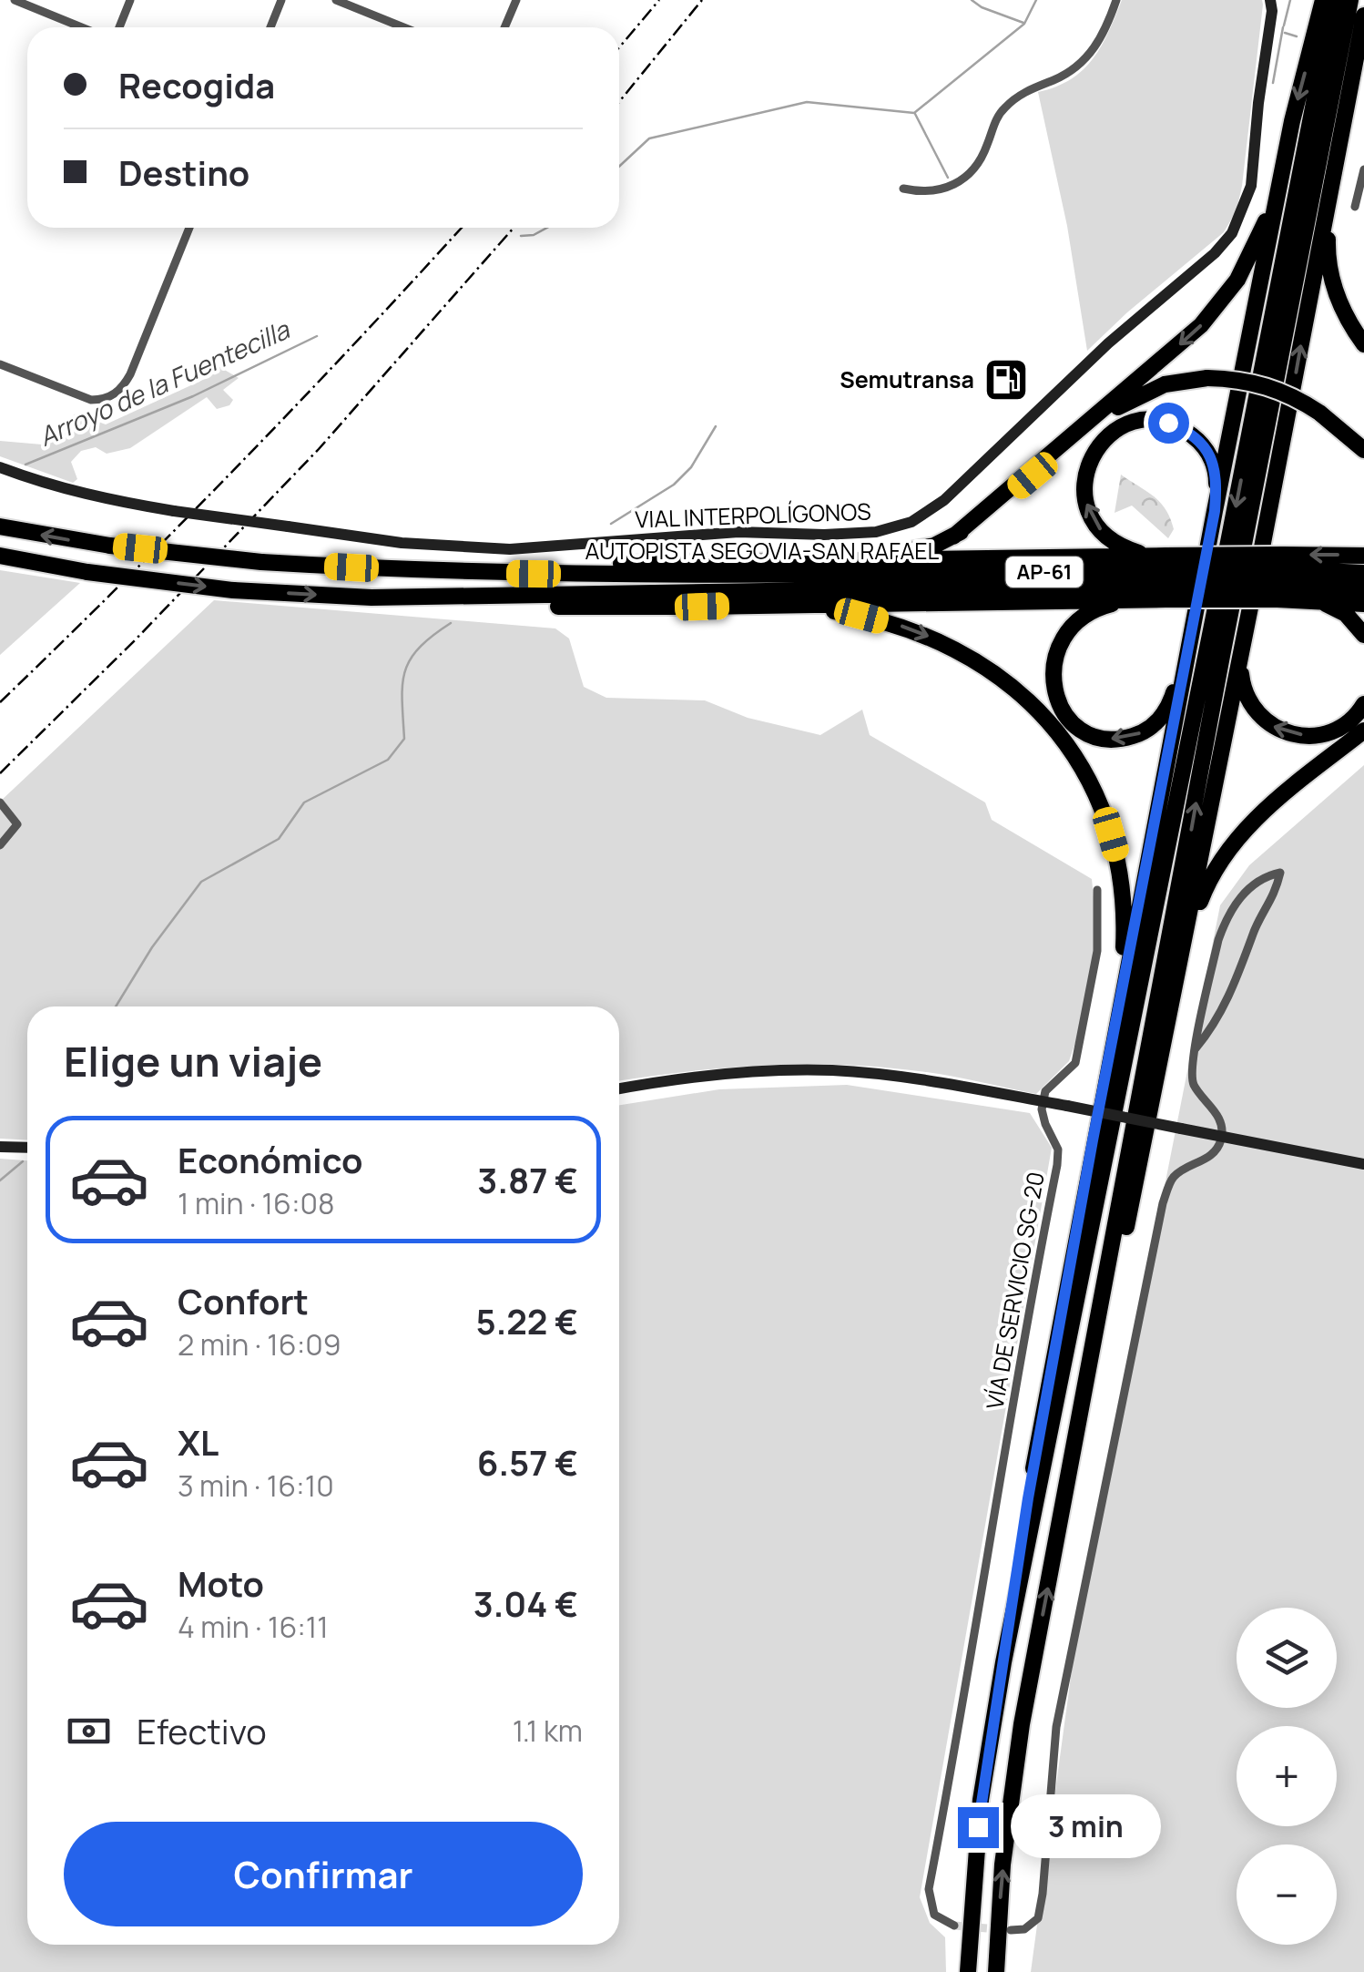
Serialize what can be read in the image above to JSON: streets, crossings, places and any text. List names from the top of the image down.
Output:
{
  "streets": {
    "highway": ["AUTOPISTA SEGOVIA-SAN RAFAEL", "AP-61"],
    "main road": ["VIAL INTERPOLÍGONOS"],
    "street": ["VÍA DE SERVICIO SG-20"]
  },
  "water": ["Arroyo de la Fuentecilla"],
  "places": {
    "fuel station": ["Semutransa"]
  },
  "page": {
    "banner": ["Recogida", "Destino"],
    "heading": "Elige un viaje",
    "list": [
      {
        "name": "Económico",
        "note": "1 min · 16:08",
        "value": "3.87 €"
      },
      {
        "name": "Confort",
        "note": "2 min · 16:09",
        "value": "5.22 €"
      },
      {
        "name": "XL",
        "note": "3 min · 16:10",
        "value": "6.57 €"
      },
      {
        "name": "Moto",
        "note": "4 min · 16:11",
        "value": "3.04 €"
      }
    ],
    "map_buttons": ["+", "−"],
    "pay": ["Efectivo", "1.1 km"],
    "bubble": "3 min",
    "buttons": "Confirmar"
  }
}
